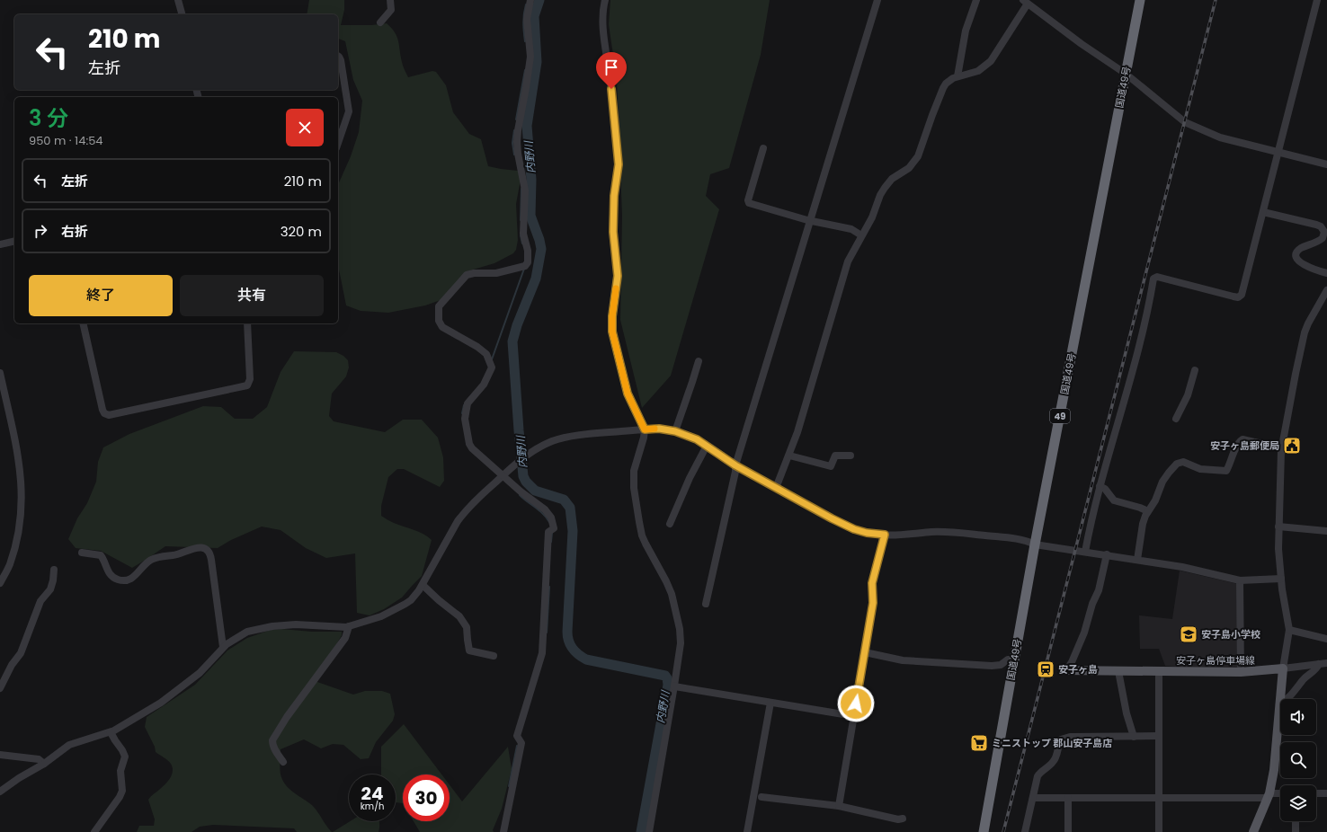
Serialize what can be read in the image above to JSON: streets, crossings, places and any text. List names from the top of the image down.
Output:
{
  "streets": {
    "highway": ["国道49号", "49"],
    "main road": ["安子ヶ島停車場線"]
  },
  "water": ["内野川"],
  "places": {
    "public building": ["安子ヶ島郵便局"],
    "school or university": ["安子島小学校"],
    "station": ["安子ヶ島"],
    "supermarket": ["ミニストップ 郡山安子島店"]
  },
  "page": {
    "turn": ["210 m", "左折"],
    "heading": ["3 分", "950 m · 14:54"],
    "list": [
      {
        "name": "左折",
        "value": "210 m"
      },
      {
        "name": "右折",
        "value": "320 m"
      }
    ],
    "buttons": ["終了", "共有"],
    "speed": "24 km/h",
    "limit": "30"
  }
}
